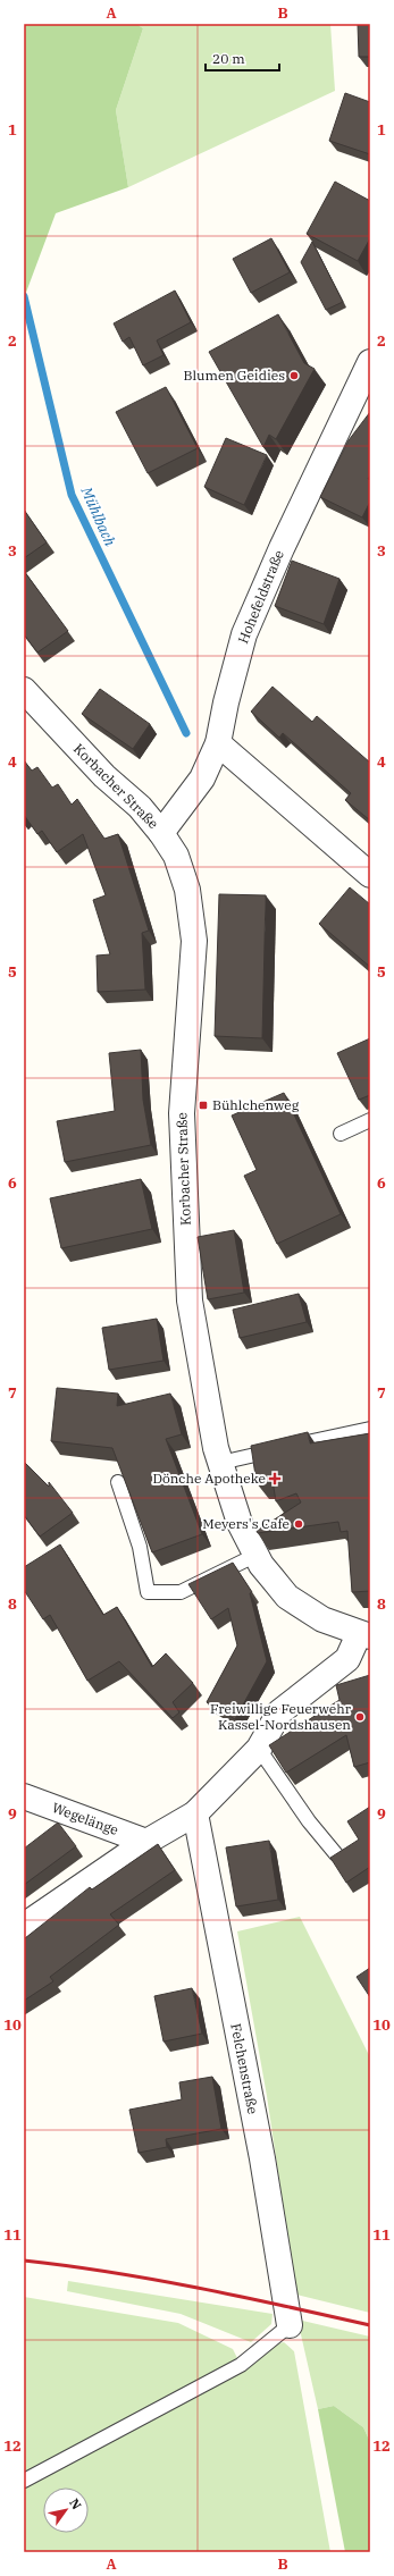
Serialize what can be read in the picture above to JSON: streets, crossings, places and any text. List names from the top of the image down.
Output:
{
  "streets": {
    "street": [
      "Hohefeldstraße",
      "Korbacher Straße",
      "Wegelänge",
      "Felchenstraße"
    ]
  },
  "crossings": [
    ["Hohefeldstraße", "Korbacher Straße"]
  ],
  "water": ["Mühlbach"],
  "places": {
    "other": ["Blumen Geidies", "Meyers's Cafe", "Freiwillige Feuerwehr Kassel-Nordshausen"],
    "transit": ["Bühlchenweg"],
    "health": ["Dönche Apotheke"]
  },
  "scale_bar": "20 m",
  "north": "top right",
  "grid": {
    "columns": ["A", "B"],
    "rows": [
      "1",
      "2",
      "3",
      "4",
      "5",
      "6",
      "7",
      "8",
      "9",
      "10",
      "11",
      "12"
    ]
  }
}
